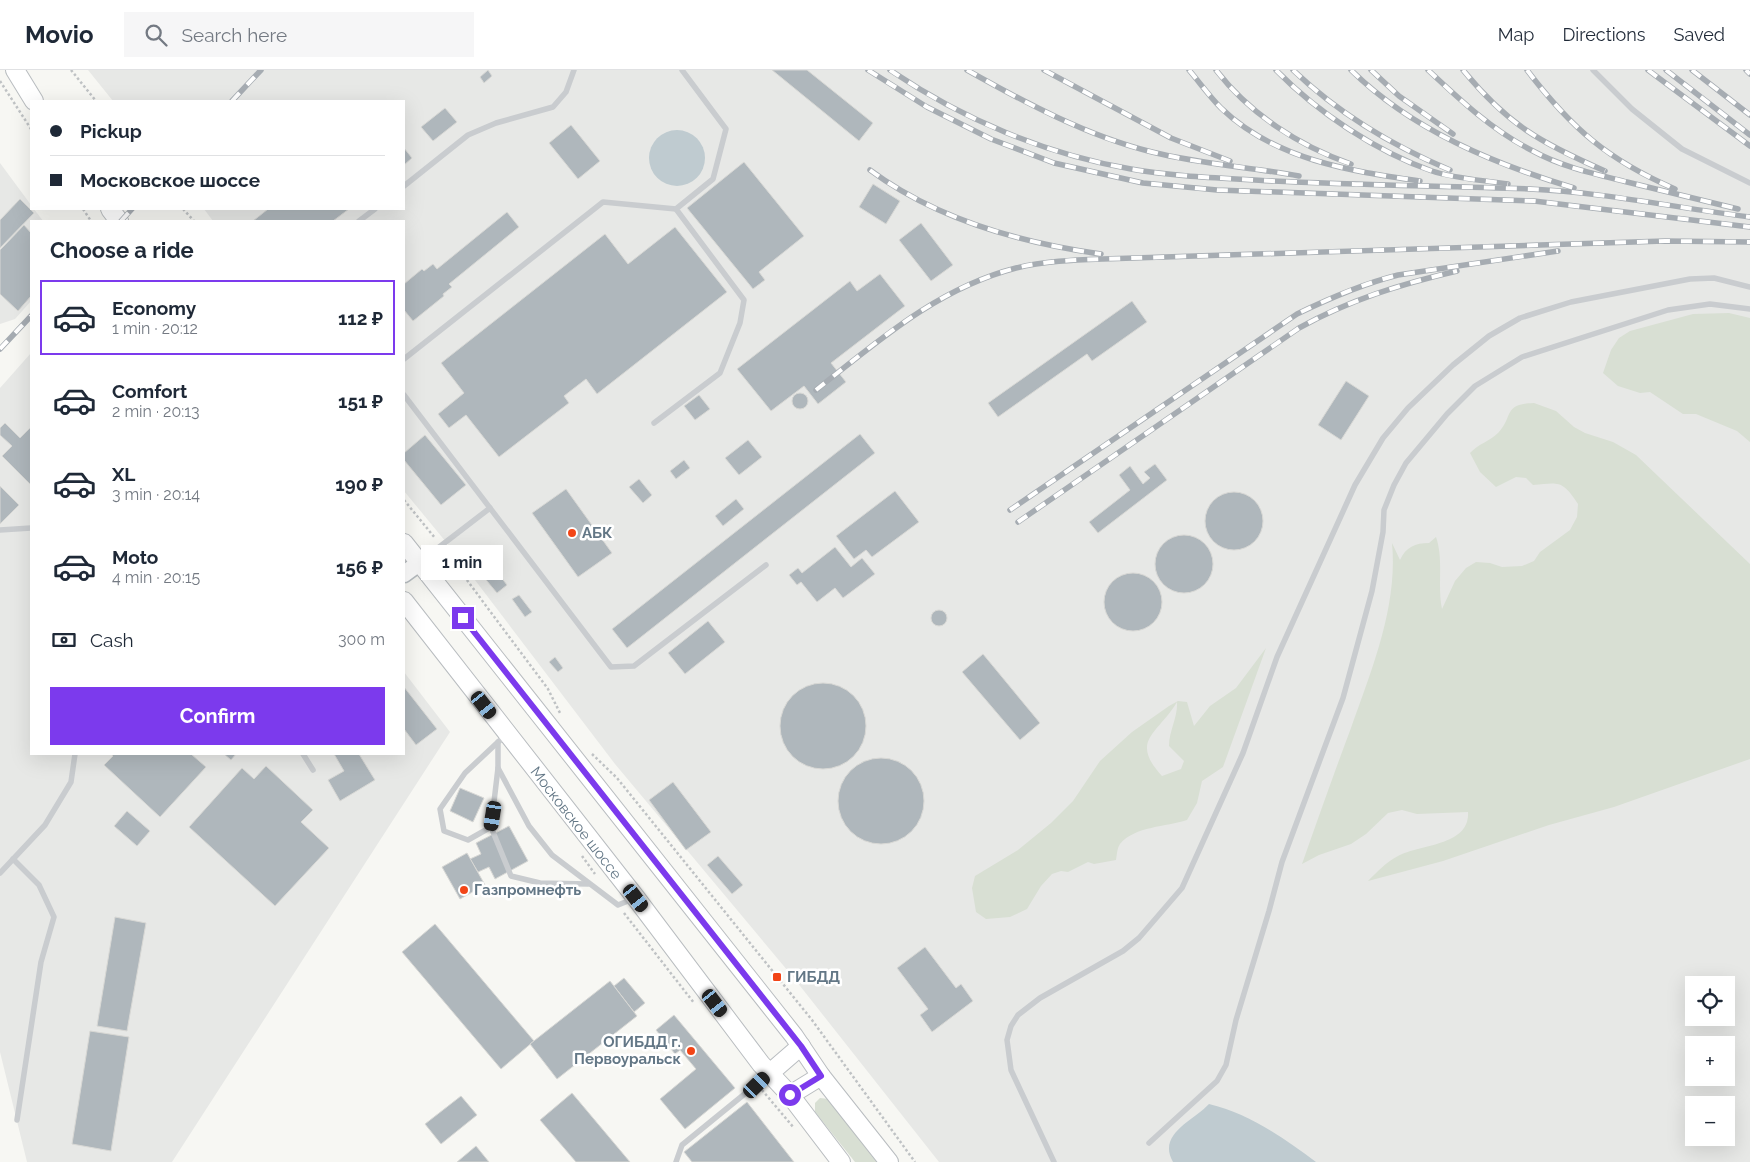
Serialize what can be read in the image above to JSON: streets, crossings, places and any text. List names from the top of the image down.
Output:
{
  "streets": {
    "main road": ["Московское шоссе"]
  },
  "places": {
    "other": ["АБК", "Газпромнефть", "ОГИБДД г. Первоуральск"],
    "transit": ["ГИБДД"]
  },
  "page": {
    "header": "Movio",
    "search": "Search here",
    "nav": ["Map", "Directions", "Saved"],
    "banner": ["Pickup", "Московское шоссе"],
    "heading": "Choose a ride",
    "list": [
      {
        "name": "Economy",
        "note": "1 min · 20:12",
        "value": "112 ₽"
      },
      {
        "name": "Comfort",
        "note": "2 min · 20:13",
        "value": "151 ₽"
      },
      {
        "name": "XL",
        "note": "3 min · 20:14",
        "value": "190 ₽"
      },
      {
        "name": "Moto",
        "note": "4 min · 20:15",
        "value": "156 ₽"
      }
    ],
    "bubble": "1 min",
    "pay": ["Cash", "300 m"],
    "buttons": "Confirm",
    "map_buttons": ["+", "−"]
  }
}
